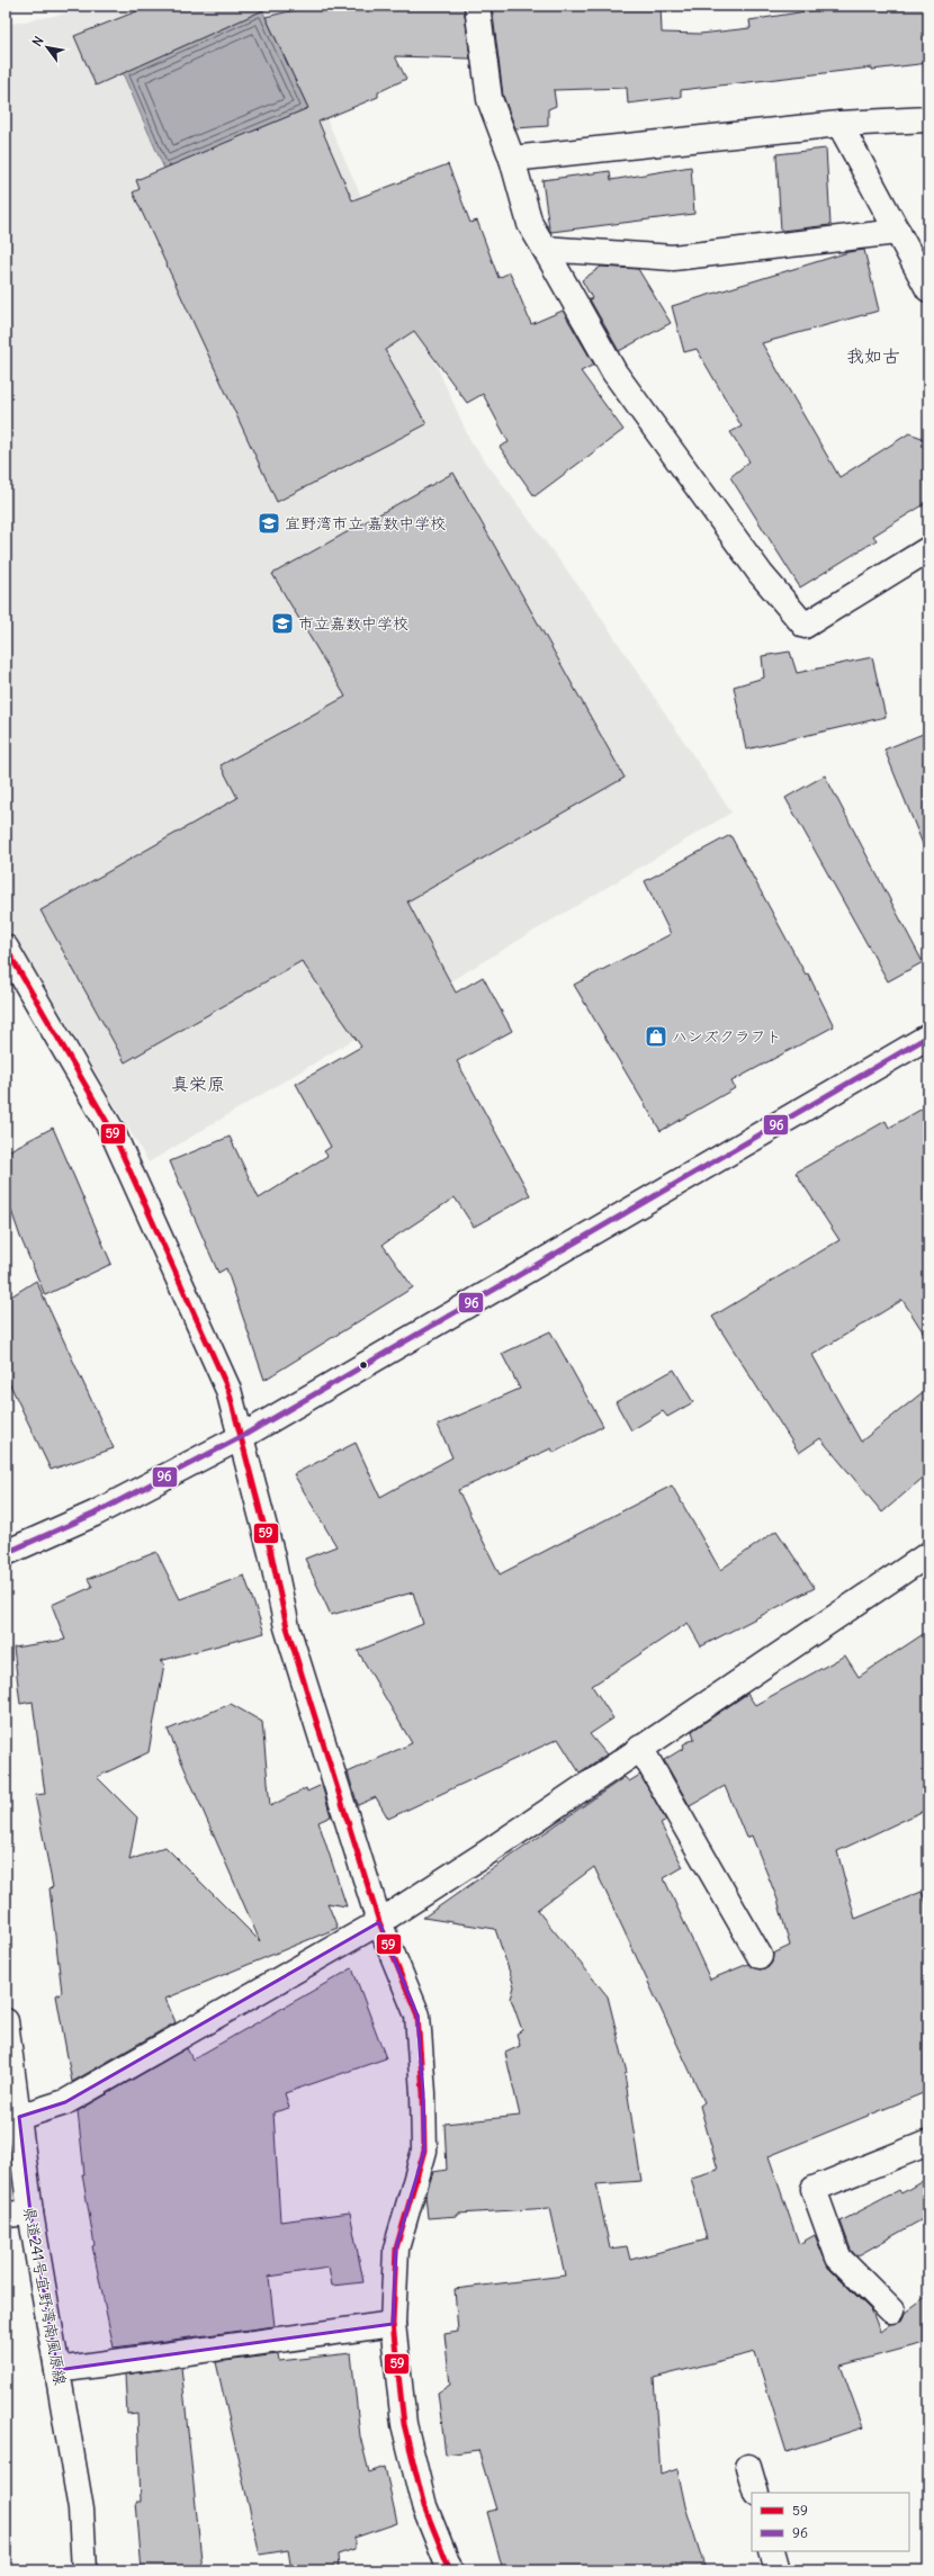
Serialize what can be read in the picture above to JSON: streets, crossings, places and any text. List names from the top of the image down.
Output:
{
  "streets": {
    "street": ["県道241号宜野湾南風原線"]
  },
  "districts": ["我如古", "真栄原"],
  "places": {
    "school or university": ["宜野湾市立 嘉数中学校", "市立嘉数中学校"],
    "shop": ["ハンズクラフト"]
  },
  "lines": ["transit line 59", "transit line 96"],
  "legend": ["59", "96"],
  "north": "top left"
}
